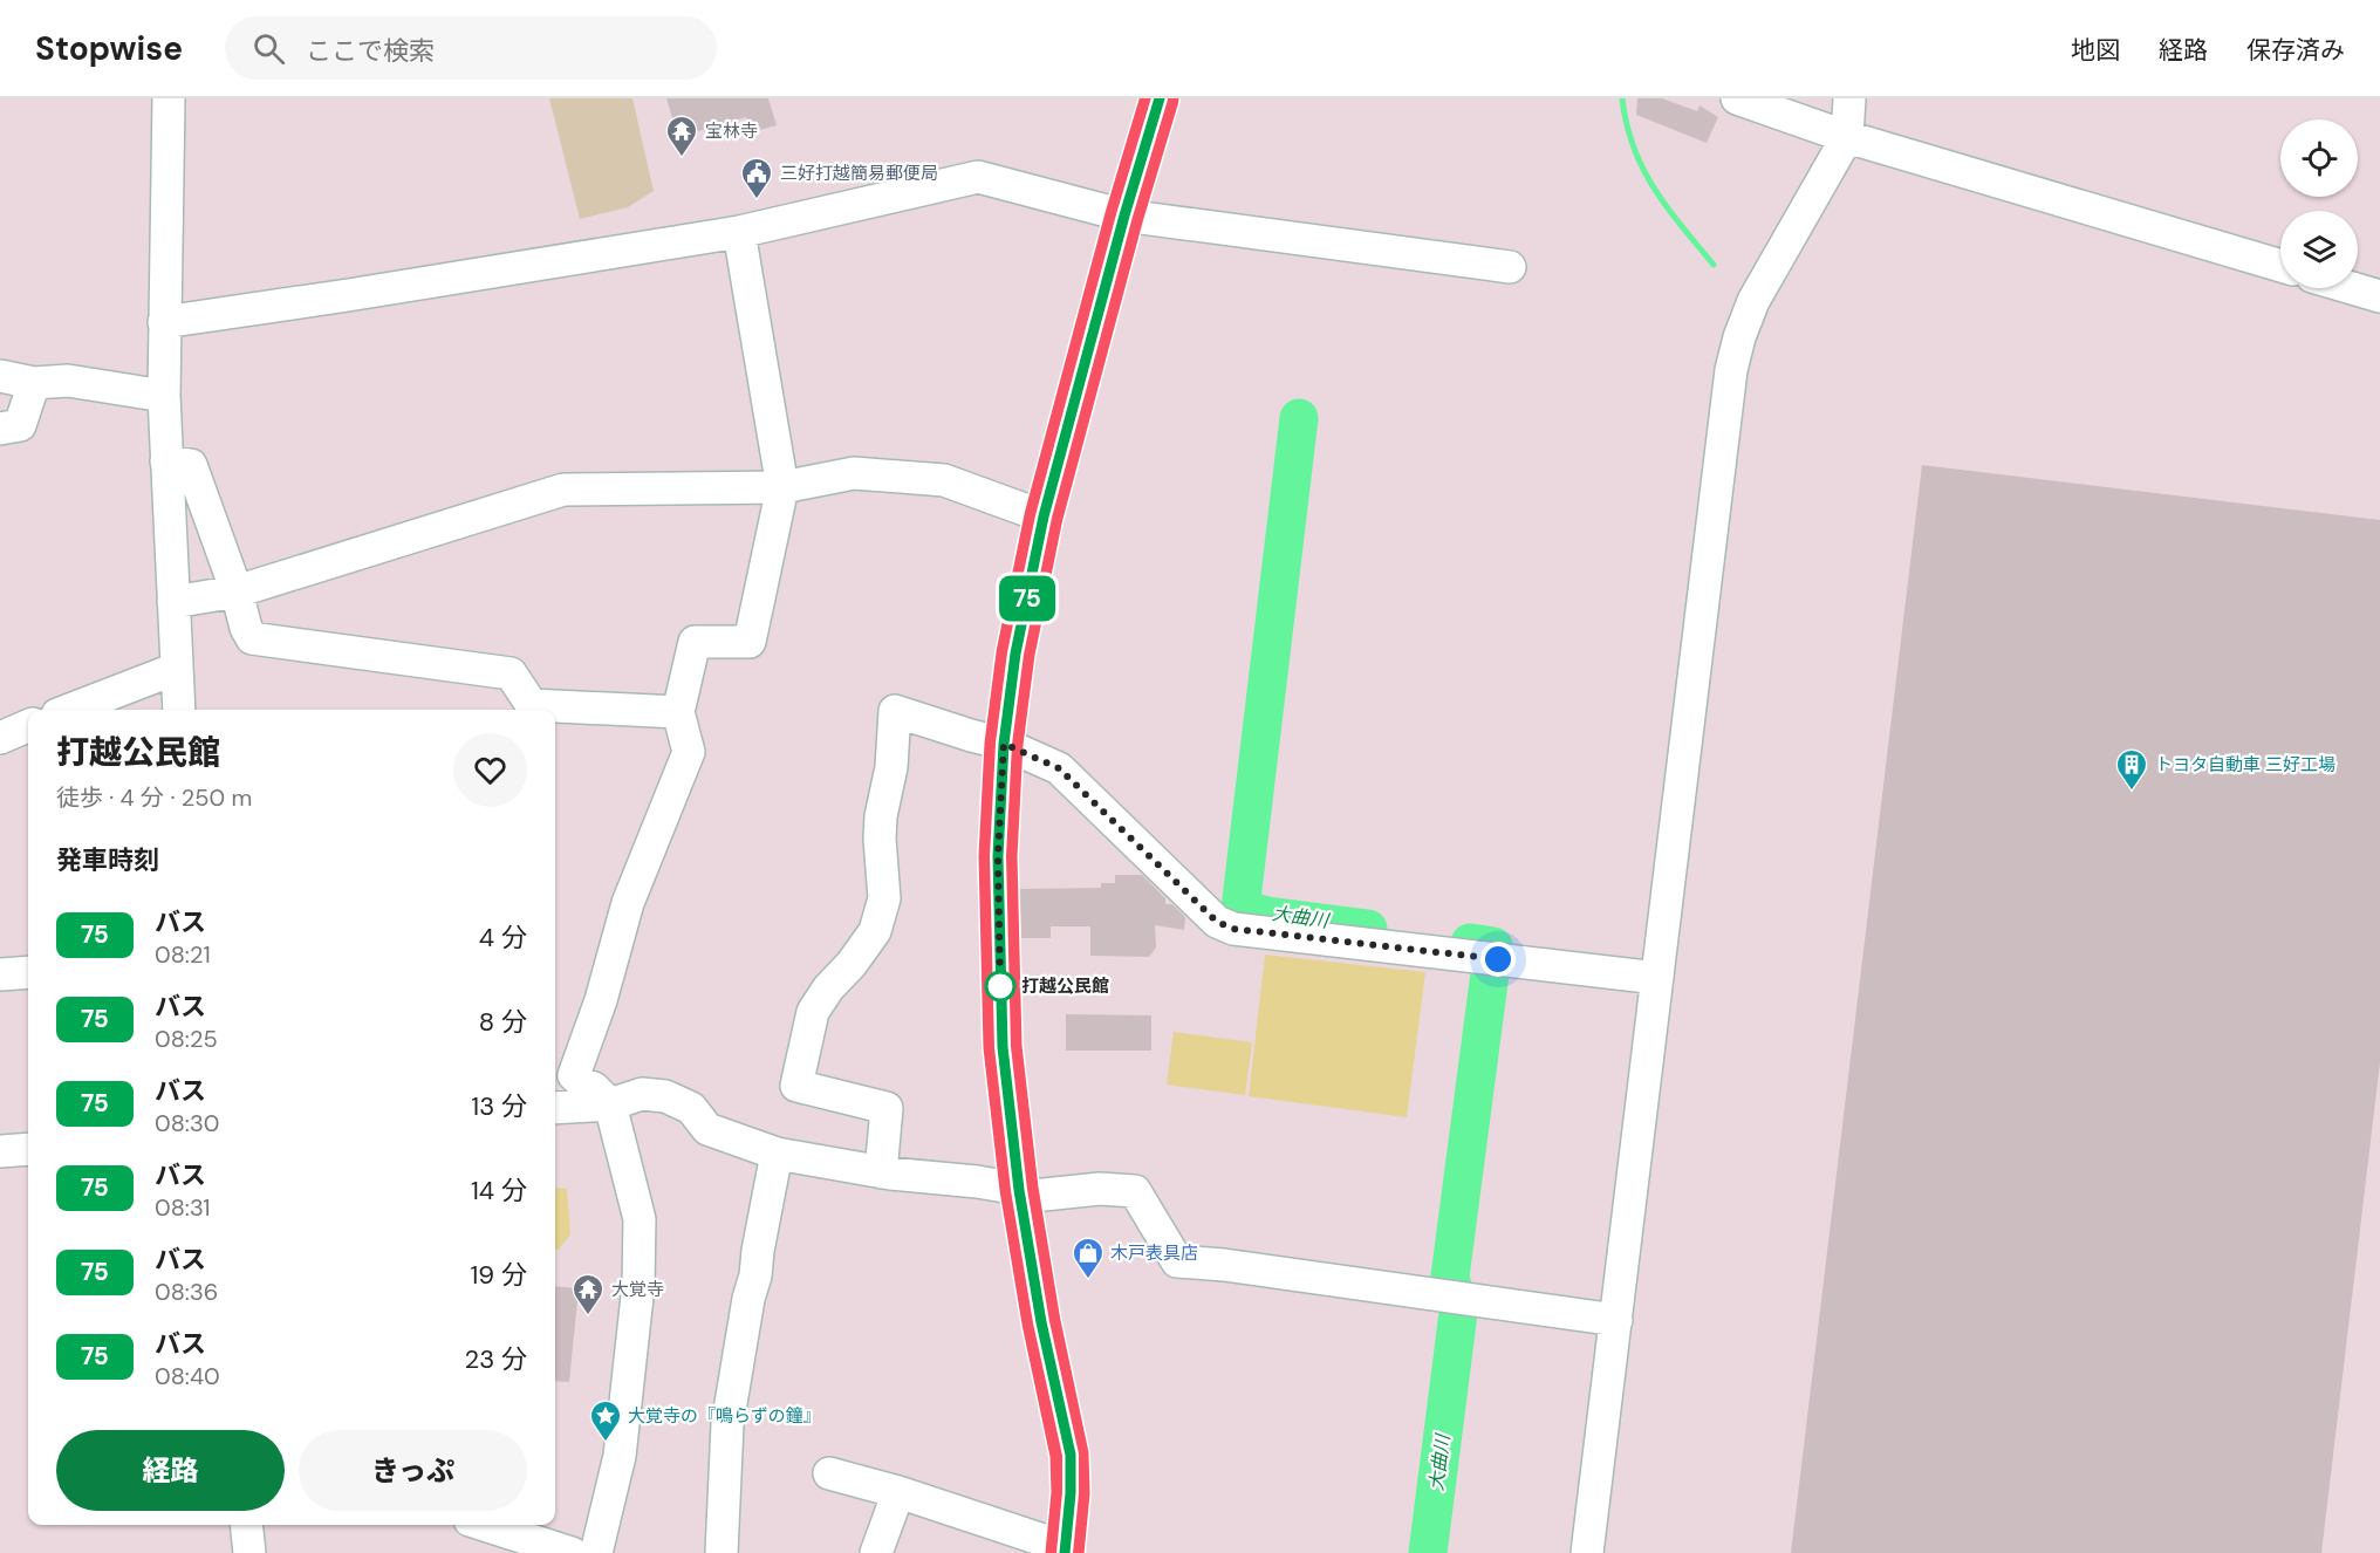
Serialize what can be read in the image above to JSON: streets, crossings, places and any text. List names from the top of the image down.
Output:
{
  "water": ["大曲川"],
  "places": {
    "temple": ["宝林寺", "大覚寺"],
    "public building": ["三好打越簡易郵便局"],
    "building": ["トヨタ自動車 三好工場"],
    "other": ["打越公民館"],
    "shop": ["木戸表具店"],
    "place": ["大覚寺の『鳴らずの鐘』"]
  },
  "lines": ["bus line 75"],
  "page": {
    "header": "Stopwise",
    "search": "ここで検索",
    "nav": ["地図", "経路", "保存済み"],
    "on_map": "75",
    "heading": [
      ["打越公民館", "徒歩 · 4 分 · 250 m"],
      "発車時刻"
    ],
    "list": [
      {
        "mark": "75",
        "name": "バス",
        "note": "08:21",
        "value": "4 分"
      },
      {
        "mark": "75",
        "name": "バス",
        "note": "08:25",
        "value": "8 分"
      },
      {
        "mark": "75",
        "name": "バス",
        "note": "08:30",
        "value": "13 分"
      },
      {
        "mark": "75",
        "name": "バス",
        "note": "08:31",
        "value": "14 分"
      },
      {
        "mark": "75",
        "name": "バス",
        "note": "08:36",
        "value": "19 分"
      },
      {
        "mark": "75",
        "name": "バス",
        "note": "08:40",
        "value": "23 分"
      }
    ],
    "buttons": ["経路", "きっぷ"]
  }
}
